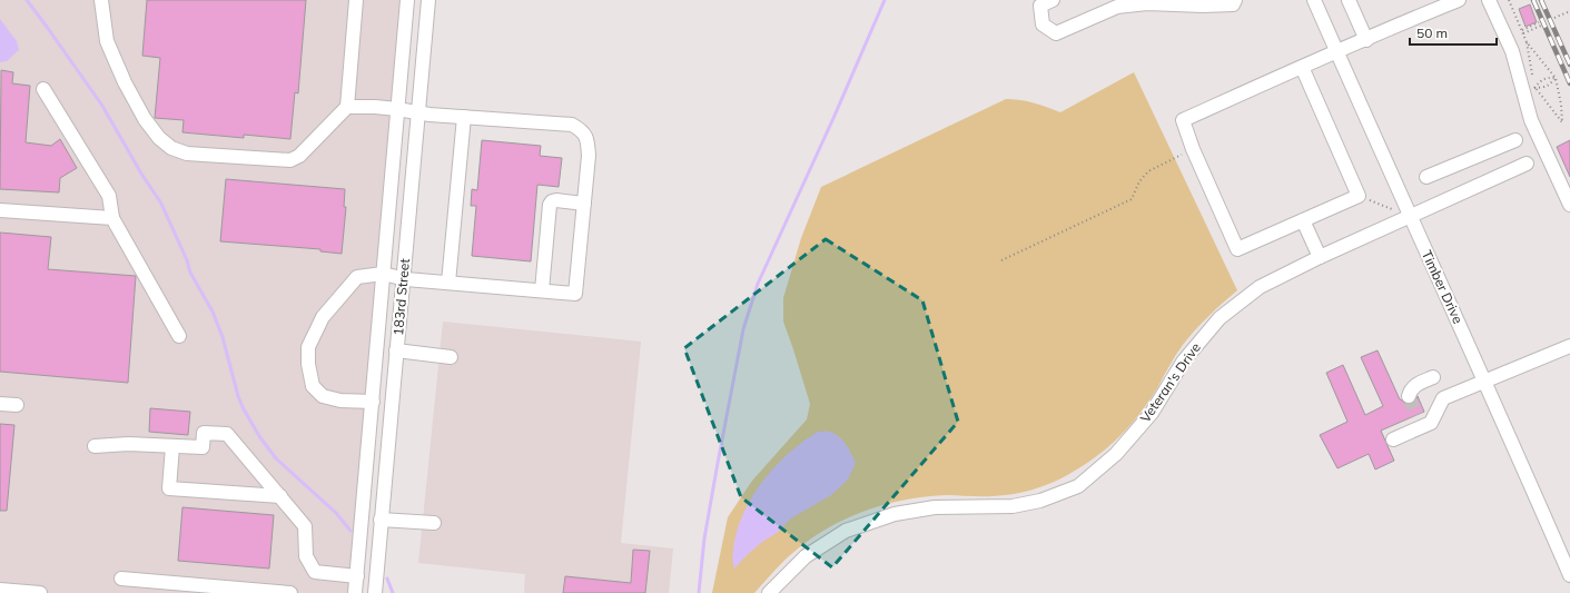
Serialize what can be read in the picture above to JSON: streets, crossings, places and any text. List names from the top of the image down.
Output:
{
  "streets": {
    "street": ["Timber Drive", "183rd Street", "Veteran's Drive"]
  },
  "crossings": [
    ["Timber Drive", "Veteran's Drive"]
  ],
  "scale_bar": "50 m"
}
